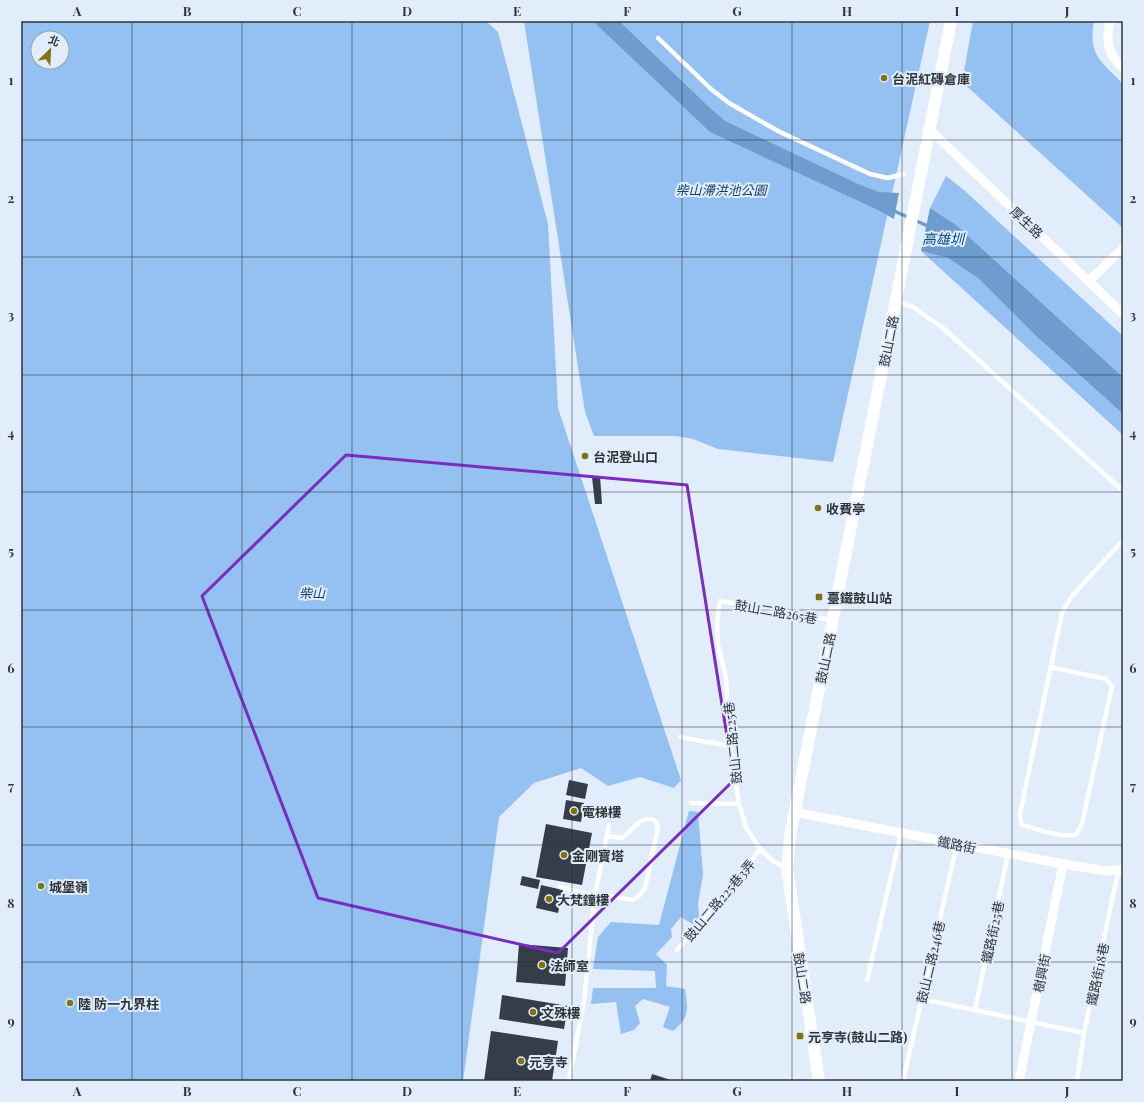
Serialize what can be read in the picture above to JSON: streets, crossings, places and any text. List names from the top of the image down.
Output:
{
  "streets": {
    "street": [
      "厚生路",
      "鼓山二路",
      "鐵路街",
      "樹興街"
    ],
    "lane": [
      "鼓山二路265巷",
      "鼓山二路225巷",
      "鼓山二路225巷3弄",
      "鐵路街25巷",
      "鼓山二路246巷",
      "鐵路街18巷"
    ]
  },
  "crossings": [
    ["厚生路", "鼓山二路"],
    ["鼓山二路", "鼓山二路265巷"],
    ["鼓山二路", "鼓山二路225巷"],
    ["鼓山二路", "鐵路街"],
    ["鼓山二路265巷", "鼓山二路225巷"],
    ["鼓山二路225巷", "鼓山二路225巷3弄"],
    ["鐵路街", "鐵路街25巷"],
    ["鐵路街", "鼓山二路246巷"],
    ["鐵路街", "樹興街"],
    ["鐵路街", "鐵路街18巷"]
  ],
  "water": ["高雄圳"],
  "parks": ["柴山滯洪池公園", "柴山"],
  "places": {
    "other": [
      "台泥紅磚倉庫",
      "台泥登山口",
      "收費亭",
      "電梯樓",
      "金剛寶塔",
      "城堡嶺",
      "大梵鐘樓",
      "法師室",
      "陸 防一九界柱",
      "文殊樓",
      "元亨寺"
    ],
    "transit": ["臺鐵鼓山站", "元亨寺(鼓山二路)"]
  },
  "north": "top right",
  "grid": {
    "columns": [
      "A",
      "B",
      "C",
      "D",
      "E",
      "F",
      "G",
      "H",
      "I",
      "J"
    ],
    "rows": [
      "1",
      "2",
      "3",
      "4",
      "5",
      "6",
      "7",
      "8",
      "9"
    ]
  }
}
